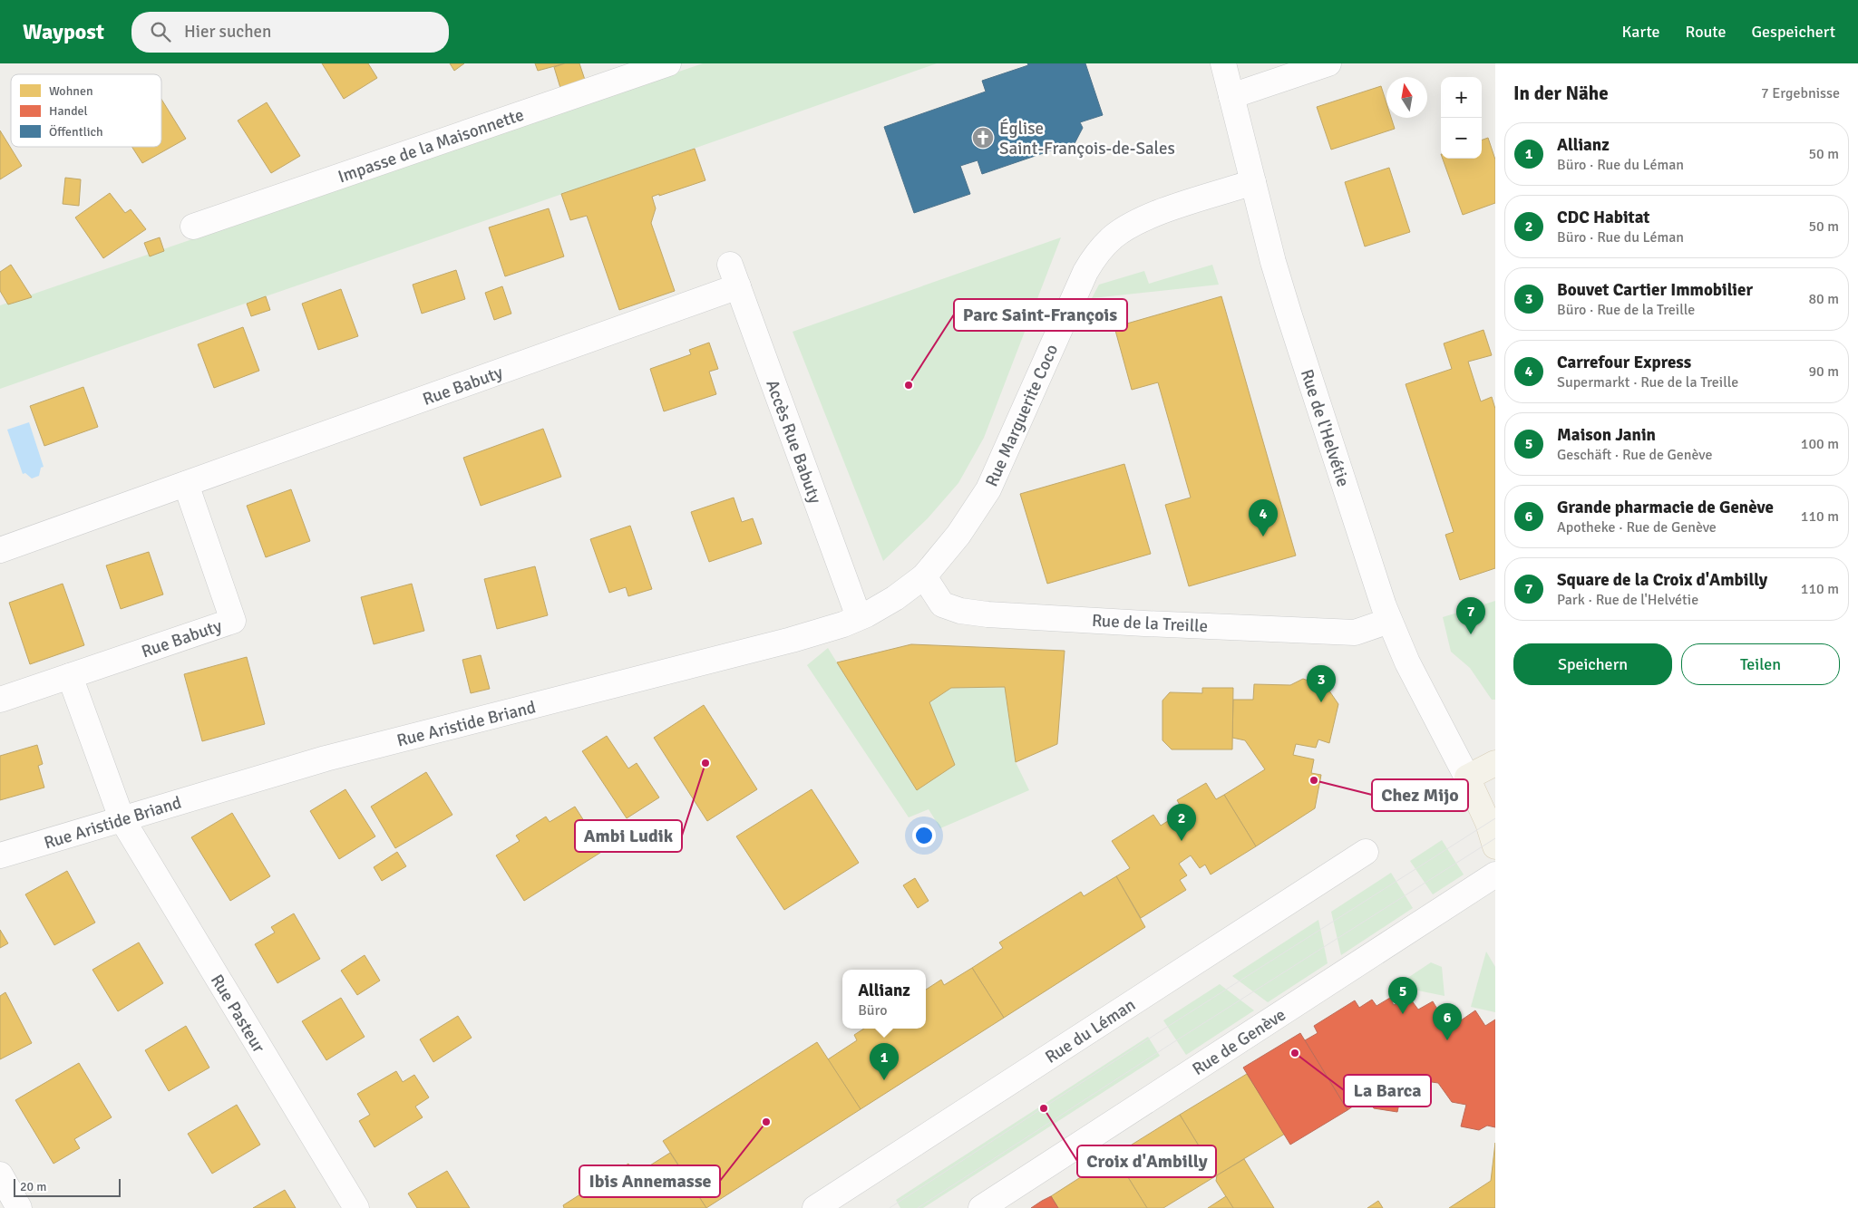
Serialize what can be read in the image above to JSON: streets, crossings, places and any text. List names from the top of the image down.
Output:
{
  "streets": {
    "street": [
      "Impasse de la Maisonnette",
      "Rue Babuty",
      "Rue Marguerite Coco",
      "Rue de l'Helvétie",
      "Accès Rue Babuty",
      "Rue de la Treille",
      "Rue Aristide Briand",
      "Rue Pasteur",
      "Rue du Léman",
      "Rue de Genève"
    ]
  },
  "crossings": [
    ["Rue Babuty", "Accès Rue Babuty"],
    ["Rue Marguerite Coco", "Rue de l'Helvétie"],
    ["Rue Marguerite Coco", "Rue de la Treille"],
    ["Rue Marguerite Coco", "Rue Aristide Briand"],
    ["Rue de l'Helvétie", "Rue de la Treille"],
    ["Accès Rue Babuty", "Rue Aristide Briand"],
    ["Rue de la Treille", "Rue Aristide Briand"],
    ["Rue Aristide Briand", "Rue Pasteur"]
  ],
  "places": {
    "church": ["Église Saint-François-de-Sales"],
    "other": [
      "Parc Saint-François",
      "Ambi Ludik",
      "Chez Mijo",
      "La Barca",
      "Croix d'Ambilly",
      "Ibis Annemasse"
    ]
  },
  "legend": ["Wohnen", "Handel", "Öffentlich"],
  "scale_bar": "20 m",
  "north": "top",
  "page": {
    "header": "Waypost",
    "search": "Hier suchen",
    "nav": ["Karte", "Route", "Gespeichert"],
    "heading": ["In der Nähe", "7 Ergebnisse"],
    "map_buttons": ["+", "−"],
    "list": [
      {
        "mark": "1",
        "name": "Allianz",
        "note": "Büro · Rue du Léman",
        "value": "50 m"
      },
      {
        "mark": "2",
        "name": "CDC Habitat",
        "note": "Büro · Rue du Léman",
        "value": "50 m"
      },
      {
        "mark": "3",
        "name": "Bouvet Cartier Immobilier",
        "note": "Büro · Rue de la Treille",
        "value": "80 m"
      },
      {
        "mark": "4",
        "name": "Carrefour Express",
        "note": "Supermarkt · Rue de la Treille",
        "value": "90 m"
      },
      {
        "mark": "5",
        "name": "Maison Janin",
        "note": "Geschäft · Rue de Genève",
        "value": "100 m"
      },
      {
        "mark": "6",
        "name": "Grande pharmacie de Genève",
        "note": "Apotheke · Rue de Genève",
        "value": "110 m"
      },
      {
        "mark": "7",
        "name": "Square de la Croix d'Ambilly",
        "note": "Park · Rue de l'Helvétie",
        "value": "110 m"
      }
    ],
    "pins": [
      "4",
      "7",
      "3",
      "2",
      "5",
      "6",
      "1"
    ],
    "buttons": ["Speichern", "Teilen"],
    "popup": ["Allianz", "Büro"],
    "scale": "20 m"
  }
}
